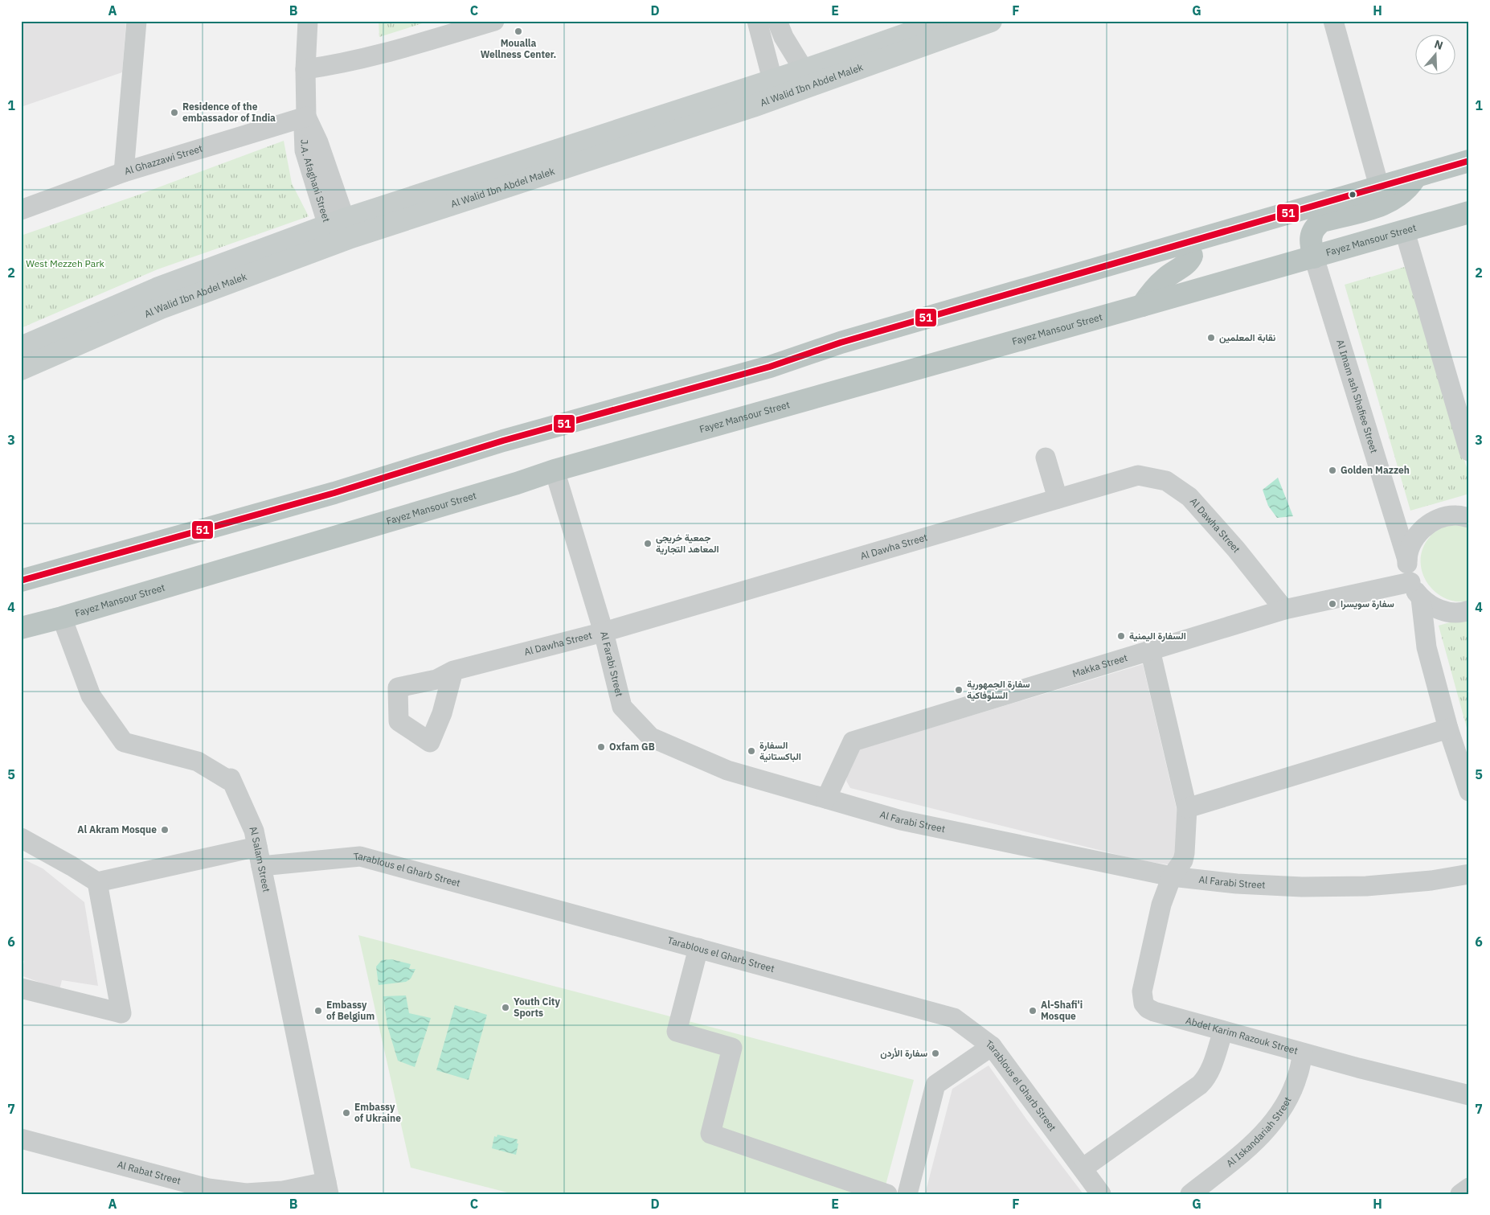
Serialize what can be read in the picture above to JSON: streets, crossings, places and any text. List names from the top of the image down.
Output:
{
  "streets": {
    "highway": ["Fayez Mansour Street"],
    "main road": ["Al Walid Ibn Abdel Malek"],
    "street": [
      "Al Ghazzawi Street",
      "J.A. Afaghani Street",
      "Al Imam ash Shafiee Street",
      "Al Dawha Street",
      "Al Farabi Street",
      "Makka Street",
      "Al Salam Street",
      "Tarablous el Gharb Street",
      "Abdel Karim Razouk Street",
      "Al Iskandariah Street",
      "Al Rabat Street"
    ]
  },
  "crossings": [
    ["Al Walid Ibn Abdel Malek", "J.A. Afaghani Street"],
    ["Al Ghazzawi Street", "J.A. Afaghani Street"],
    ["Fayez Mansour Street", "Al Imam ash Shafiee Street"],
    ["Fayez Mansour Street", "Al Farabi Street"],
    ["Fayez Mansour Street", "Al Salam Street"],
    ["Al Dawha Street", "Al Farabi Street"],
    ["Al Dawha Street", "Makka Street"],
    ["Al Farabi Street", "Makka Street"],
    ["Al Farabi Street", "Abdel Karim Razouk Street"],
    ["Makka Street", "Abdel Karim Razouk Street"],
    ["Al Salam Street", "Tarablous el Gharb Street"],
    ["Al Salam Street", "Al Rabat Street"],
    ["Abdel Karim Razouk Street", "Al Iskandariah Street"]
  ],
  "parks": ["West Mezzeh Park"],
  "places": [
    "Moualla Wellness Center.",
    "Residence of the embassador of India",
    "نقابة المعلمين",
    "Golden Mazzeh",
    "جمعية خريجي المعاهد التجارية",
    "سفارة سويسرا",
    "السفارة اليمنية",
    "سفارة الجمهورية السلوفاكية",
    "Oxfam GB",
    "السفارة الباكستانية",
    "Al Akram Mosque",
    "Youth City Sports",
    "Embassy of Belgium",
    "Al-Shafi'i Mosque",
    "سفارة الأردن",
    "Embassy of Ukraine"
  ],
  "lines": ["transit line 51"],
  "north": "top",
  "grid": {
    "columns": [
      "A",
      "B",
      "C",
      "D",
      "E",
      "F",
      "G",
      "H"
    ],
    "rows": [
      "1",
      "2",
      "3",
      "4",
      "5",
      "6",
      "7"
    ]
  }
}
